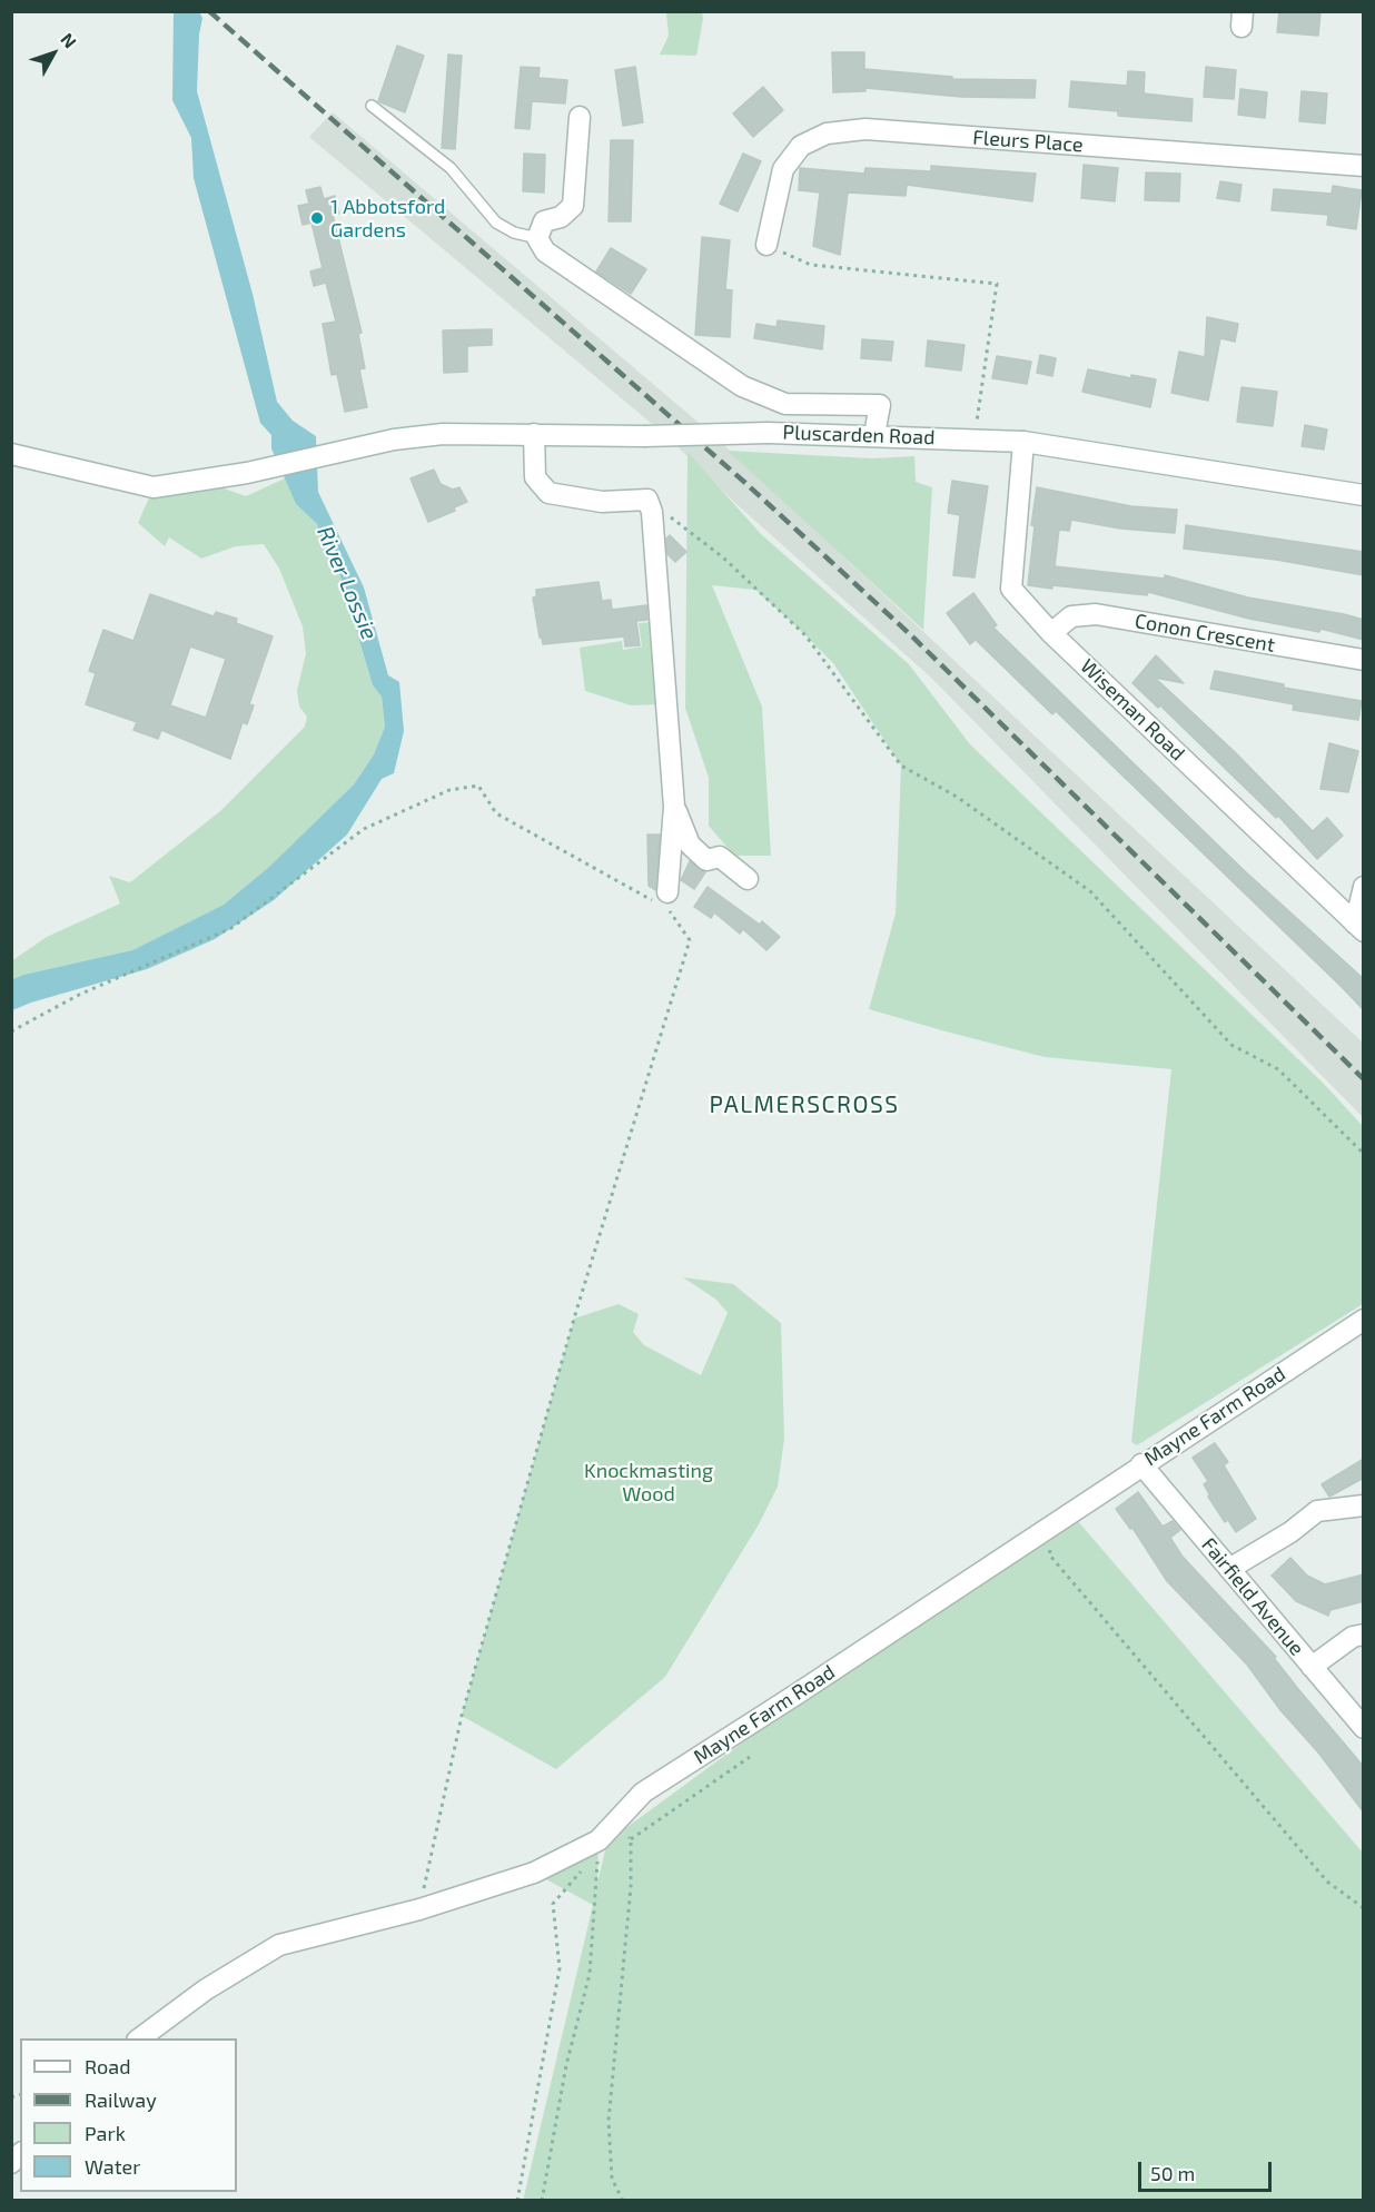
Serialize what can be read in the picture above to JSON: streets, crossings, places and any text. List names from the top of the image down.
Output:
{
  "streets": {
    "street": [
      "Fleurs Place",
      "Pluscarden Road",
      "Conon Crescent",
      "Wiseman Road",
      "Mayne Farm Road",
      "Fairfield Avenue"
    ]
  },
  "crossings": [
    ["Pluscarden Road", "Wiseman Road"],
    ["Conon Crescent", "Wiseman Road"],
    ["Mayne Farm Road", "Fairfield Avenue"]
  ],
  "districts": ["PALMERSCROSS"],
  "water": ["River Lossie"],
  "parks": ["Knockmasting Wood"],
  "places": ["1 Abbotsford Gardens"],
  "legend": [
    "Road",
    "Railway",
    "Park",
    "Water"
  ],
  "scale_bar": "50 m",
  "north": "top right"
}
